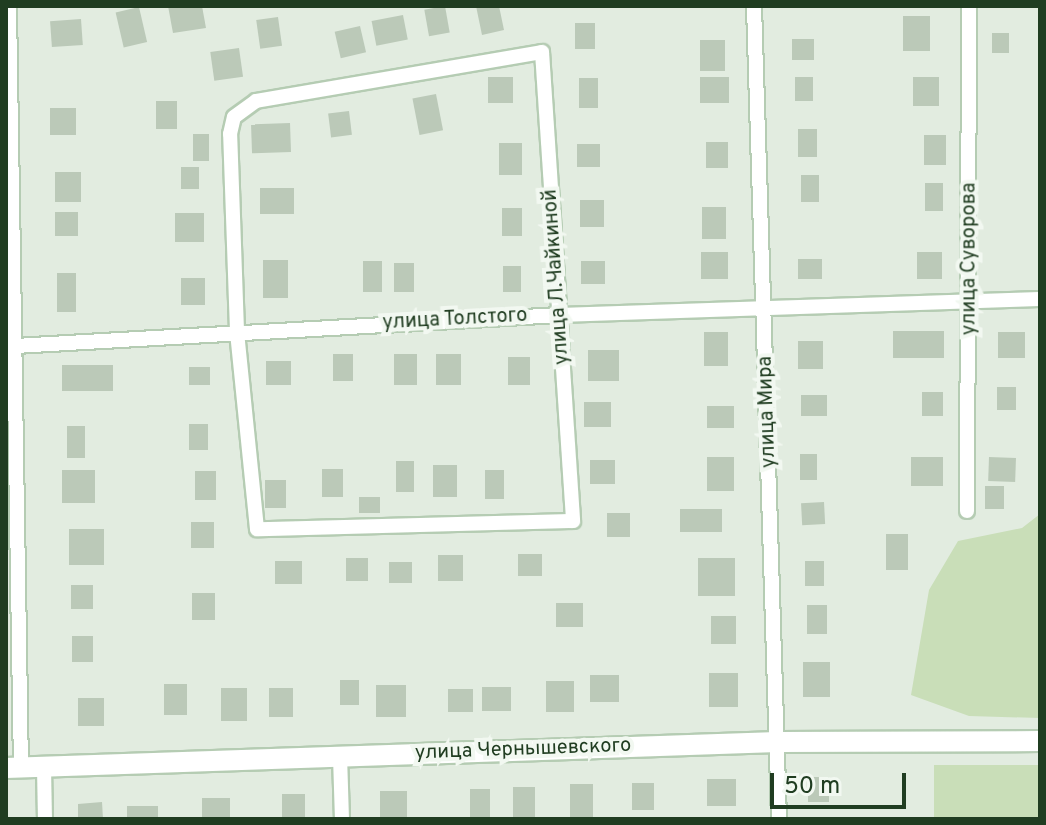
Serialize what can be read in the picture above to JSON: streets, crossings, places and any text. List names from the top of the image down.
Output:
{
  "streets": {
    "street": [
      "улица Суворова",
      "улица Л.Чайкиной",
      "улица Толстого",
      "улица Мира",
      "улица Чернышевского"
    ]
  },
  "crossings": [
    ["улица Суворова", "улица Толстого"],
    ["улица Л.Чайкиной", "улица Толстого"],
    ["улица Толстого", "улица Мира"],
    ["улица Мира", "улица Чернышевского"]
  ],
  "scale_bar": "50 m"
}
